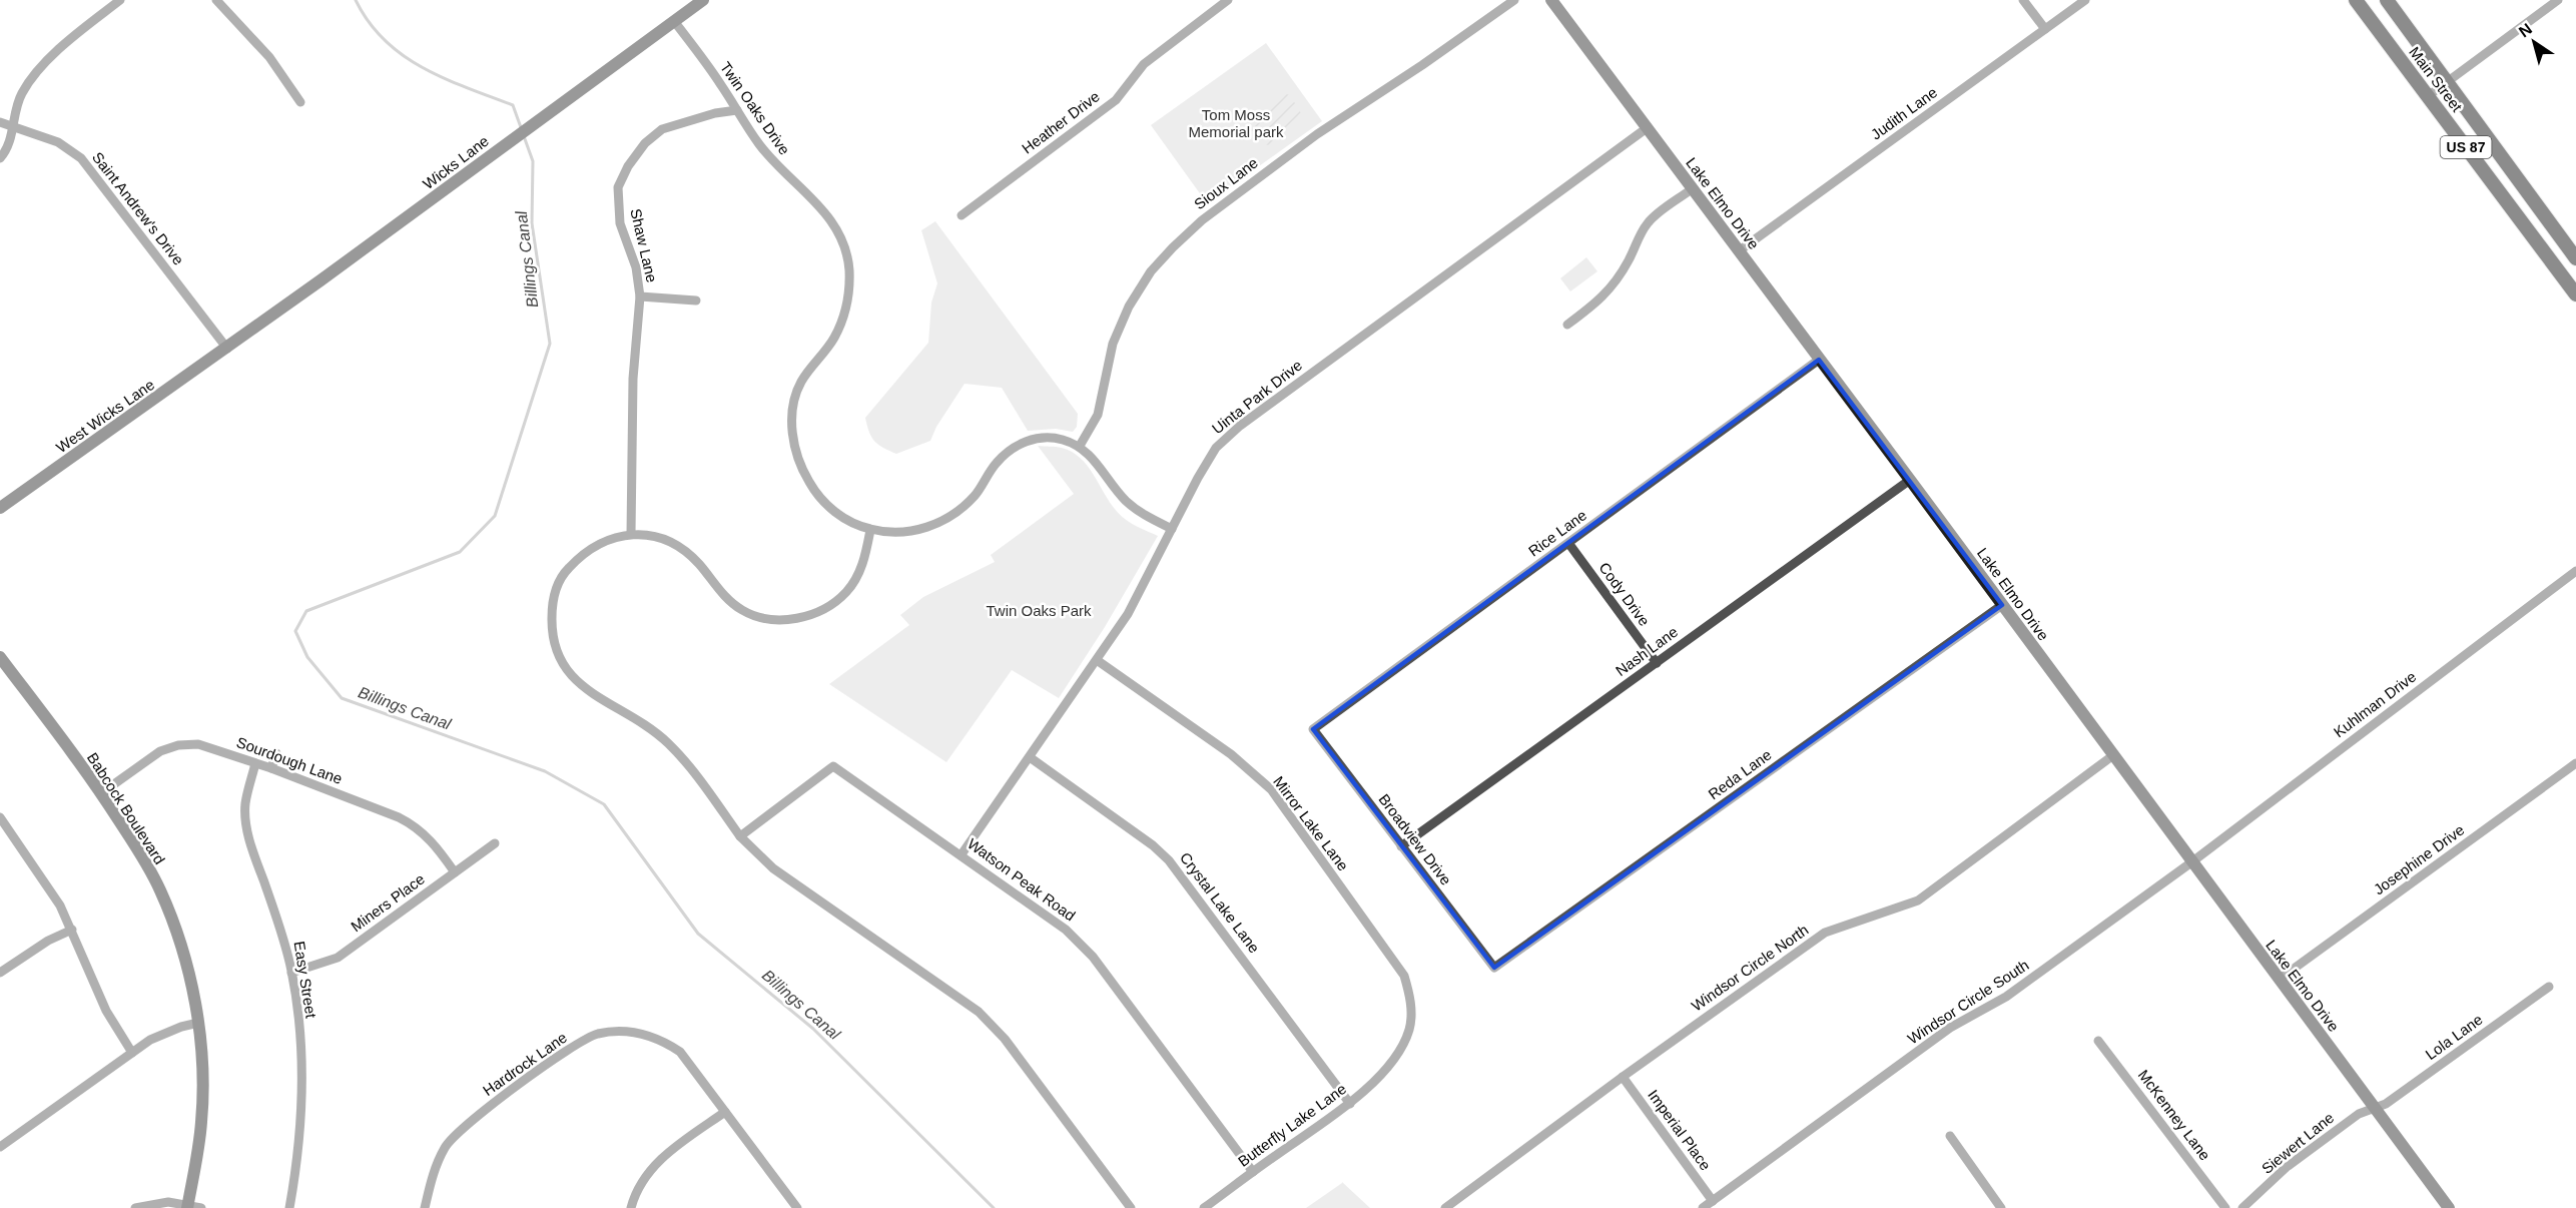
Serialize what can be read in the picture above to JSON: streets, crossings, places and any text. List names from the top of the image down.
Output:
{
  "streets": {
    "main road": [
      "Main Street",
      "US 87",
      "Wicks Lane",
      "Lake Elmo Drive",
      "West Wicks Lane",
      "Babcock Boulevard"
    ],
    "street": [
      "Twin Oaks Drive",
      "Judith Lane",
      "Heather Drive",
      "Sioux Lane",
      "Saint Andrew's Drive",
      "Shaw Lane",
      "Uinta Park Drive",
      "Rice Lane",
      "Cody Drive",
      "Nash Lane",
      "Kuhlman Drive",
      "Sourdough Lane",
      "Reda Lane",
      "Mirror Lake Lane",
      "Broadview Drive",
      "Josephine Drive",
      "Watson Peak Road",
      "Miners Place",
      "Crystal Lake Lane",
      "Windsor Circle North",
      "Easy Street",
      "Windsor Circle South",
      "Lola Lane",
      "Hardrock Lane",
      "McKenney Lane",
      "Butterfly Lake Lane",
      "Imperial Place",
      "Siewert Lane"
    ]
  },
  "crossings": [
    ["Twin Oaks Drive", "Wicks Lane"],
    ["Twin Oaks Drive", "Sioux Lane"],
    ["Twin Oaks Drive", "Shaw Lane"],
    ["Twin Oaks Drive", "Uinta Park Drive"],
    ["Judith Lane", "Lake Elmo Drive"],
    ["Wicks Lane", "Saint Andrew's Drive"],
    ["Wicks Lane", "West Wicks Lane"],
    ["Lake Elmo Drive", "Uinta Park Drive"],
    ["Lake Elmo Drive", "Rice Lane"],
    ["Lake Elmo Drive", "Nash Lane"],
    ["Lake Elmo Drive", "Kuhlman Drive"],
    ["Lake Elmo Drive", "Reda Lane"],
    ["Lake Elmo Drive", "Josephine Drive"],
    ["Lake Elmo Drive", "Windsor Circle North"],
    ["Lake Elmo Drive", "Windsor Circle South"],
    ["Lake Elmo Drive", "Lola Lane"],
    ["Lake Elmo Drive", "Siewert Lane"],
    ["Saint Andrew's Drive", "West Wicks Lane"],
    ["Uinta Park Drive", "Mirror Lake Lane"],
    ["Uinta Park Drive", "Watson Peak Road"],
    ["Uinta Park Drive", "Crystal Lake Lane"],
    ["Rice Lane", "Cody Drive"],
    ["Rice Lane", "Broadview Drive"],
    ["Cody Drive", "Nash Lane"],
    ["Nash Lane", "Broadview Drive"],
    ["Kuhlman Drive", "Windsor Circle South"],
    ["Sourdough Lane", "Babcock Boulevard"],
    ["Sourdough Lane", "Miners Place"],
    ["Sourdough Lane", "Easy Street"],
    ["Reda Lane", "Broadview Drive"],
    ["Mirror Lake Lane", "Butterfly Lake Lane"],
    ["Watson Peak Road", "Butterfly Lake Lane"],
    ["Miners Place", "Easy Street"],
    ["Crystal Lake Lane", "Butterfly Lake Lane"],
    ["Windsor Circle North", "Imperial Place"],
    ["Windsor Circle South", "Imperial Place"],
    ["Lola Lane", "Siewert Lane"]
  ],
  "water": ["Billings Canal"],
  "parks": ["Tom Moss Memorial park", "Twin Oaks Park"],
  "north": "top left"
}
